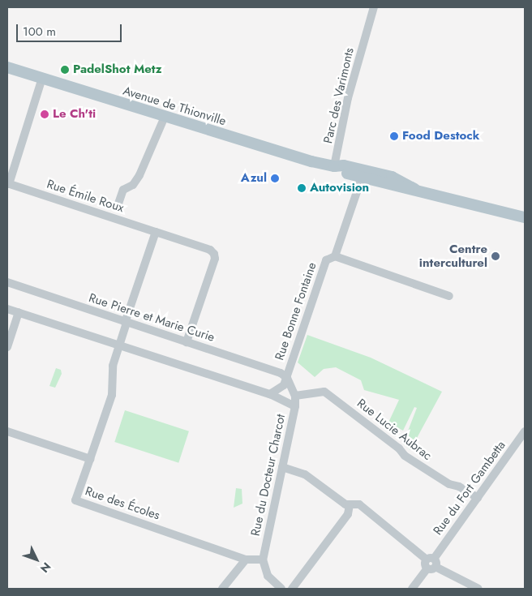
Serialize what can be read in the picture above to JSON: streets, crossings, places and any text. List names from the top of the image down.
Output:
{
  "streets": {
    "main road": ["Avenue de Thionville"],
    "street": [
      "Parc des Varimonts",
      "Rue Émile Roux",
      "Rue Bonne Fontaine",
      "Rue Pierre et Marie Curie",
      "Rue Lucie Aubrac",
      "Rue du Docteur Charcot",
      "Rue du Fort Gambetta",
      "Rue des Écoles"
    ]
  },
  "crossings": [
    ["Parc des Varimonts", "Avenue de Thionville"],
    ["Rue Émile Roux", "Rue Pierre et Marie Curie"],
    ["Rue Bonne Fontaine", "Rue Pierre et Marie Curie"],
    ["Rue Lucie Aubrac", "Rue du Docteur Charcot"],
    ["Rue Lucie Aubrac", "Rue du Fort Gambetta"],
    ["Rue du Docteur Charcot", "Rue des Écoles"]
  ],
  "places": [
    "PadelShot Metz",
    "Le Ch'ti",
    "Food Destock",
    "Azul",
    "Autovision",
    "Centre interculturel"
  ],
  "scale_bar": "100 m",
  "north": "bottom right"
}
